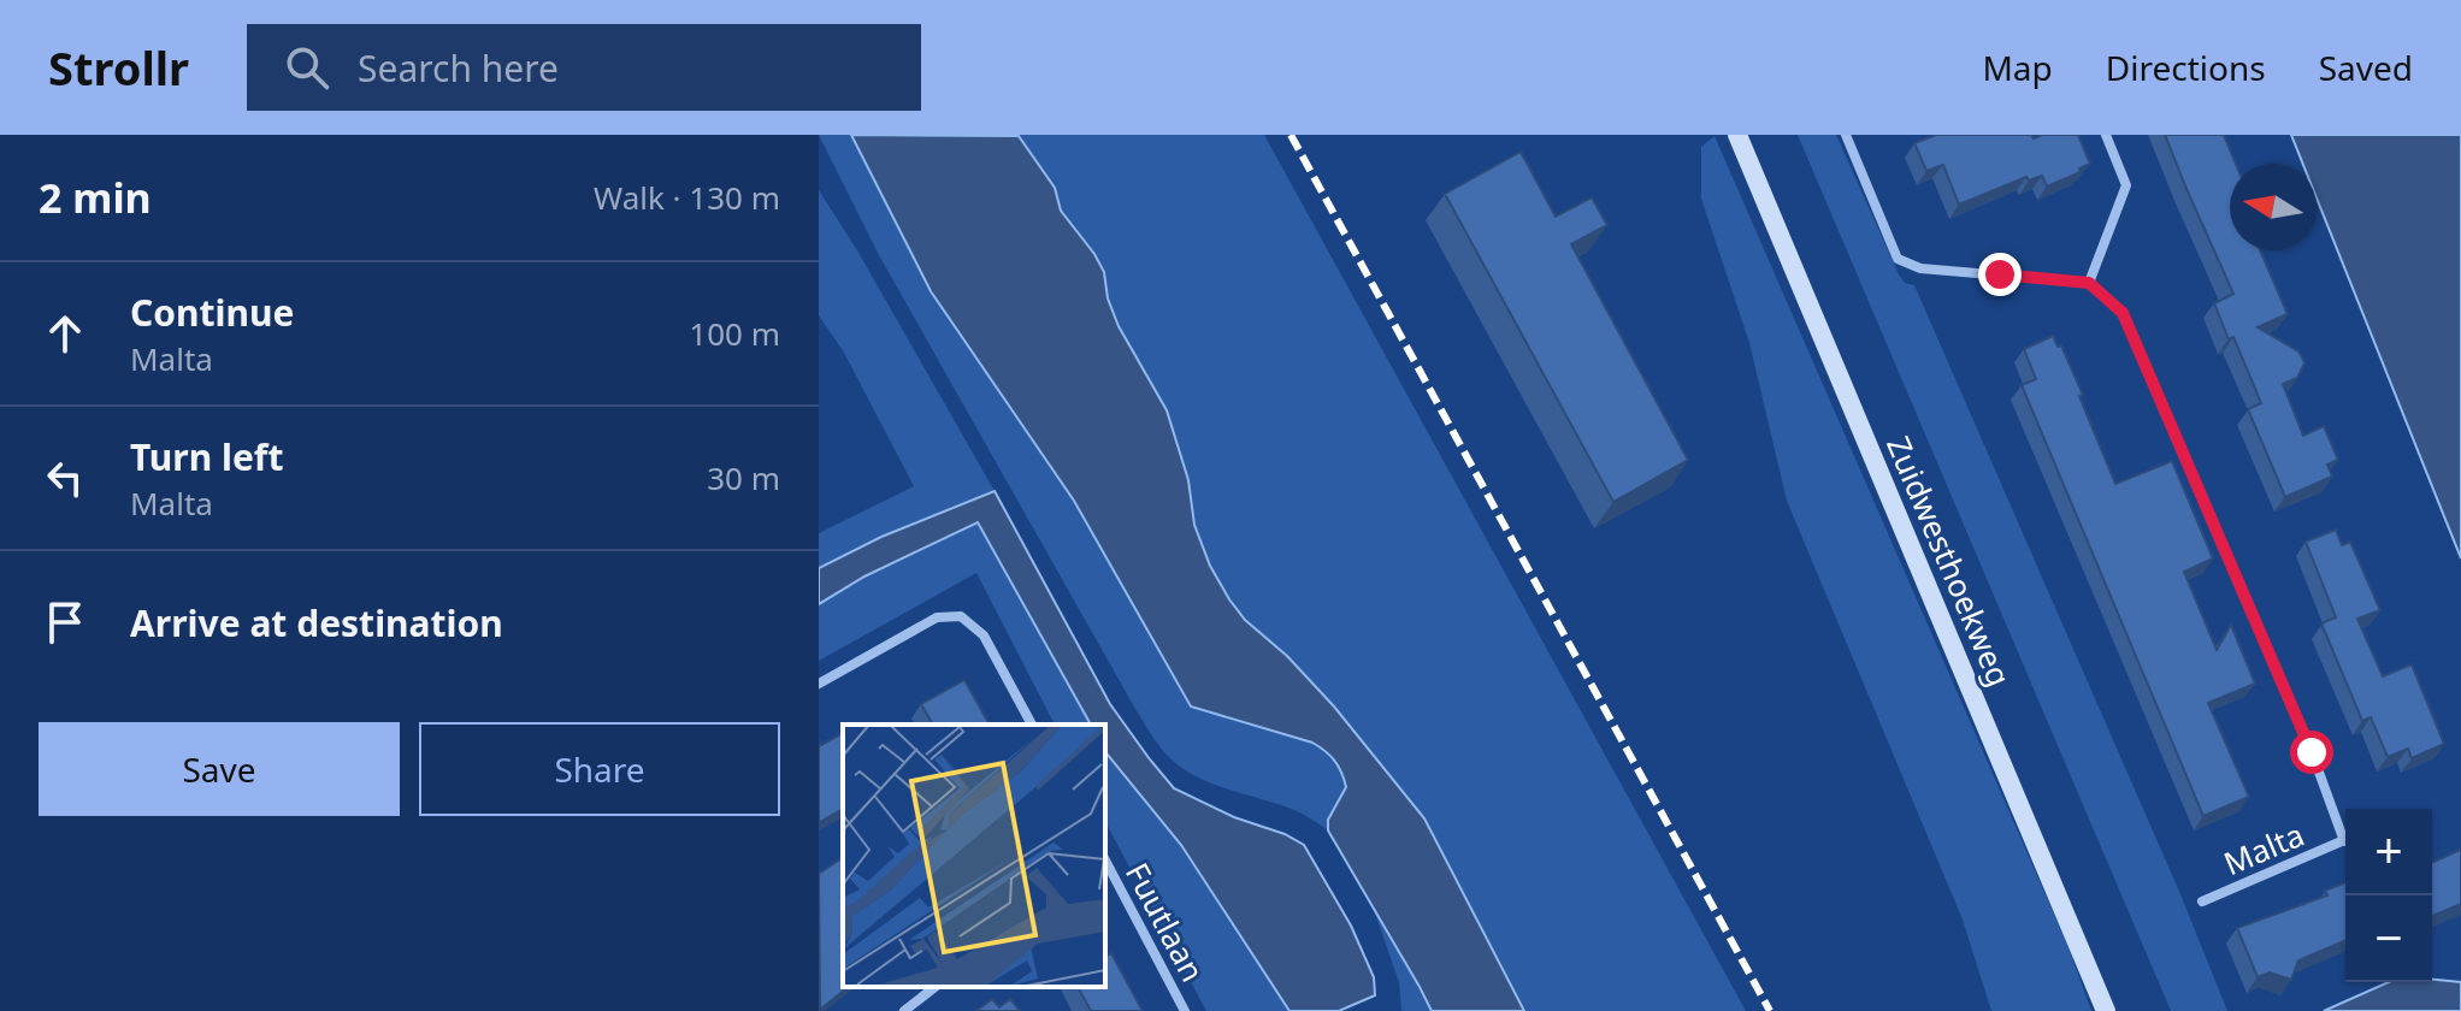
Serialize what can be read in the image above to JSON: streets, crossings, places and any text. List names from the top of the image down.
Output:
{
  "streets": {
    "main road": ["Zuidwesthoekweg"],
    "street": ["Malta", "Fuutlaan"]
  },
  "north": "left",
  "page": {
    "header": "Strollr",
    "search": "Search here",
    "nav": ["Map", "Directions", "Saved"],
    "heading": ["2 min", "Walk · 130 m"],
    "list": [
      ["Continue", "Malta", "100 m"],
      ["Turn left", "Malta", "30 m"],
      "Arrive at destination"
    ],
    "buttons": ["Save", "Share"],
    "map_buttons": ["+", "−"]
  }
}
